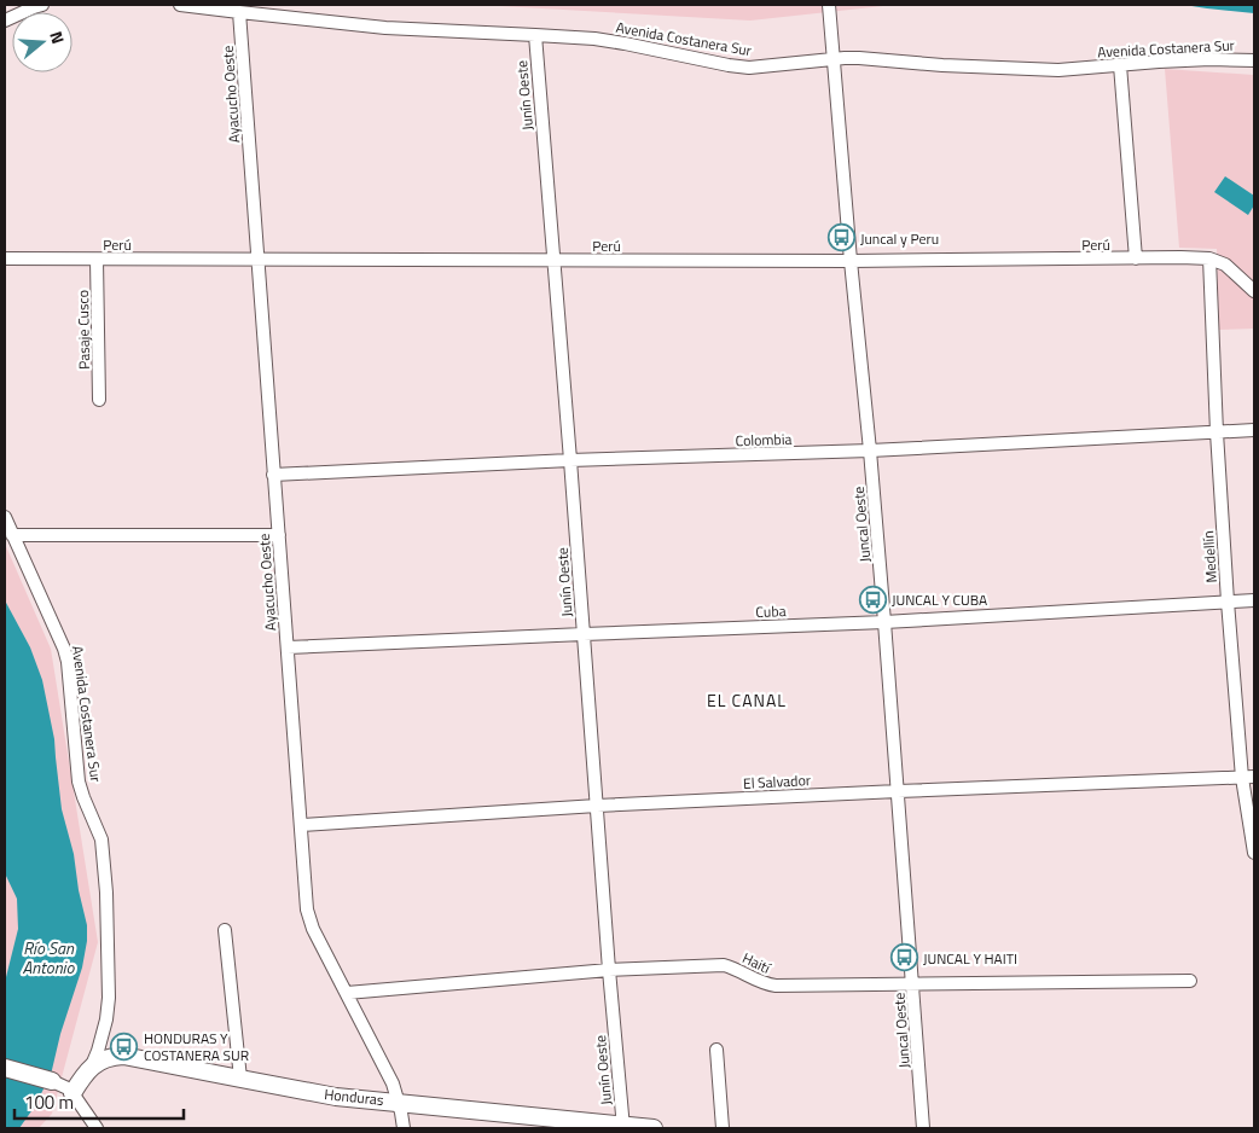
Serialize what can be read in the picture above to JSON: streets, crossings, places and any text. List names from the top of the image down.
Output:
{
  "streets": {
    "main road": ["Honduras"],
    "street": [
      "Avenida Costanera Sur",
      "Ayacucho Oeste",
      "Junín Oeste",
      "Perú",
      "Pasaje Cusco",
      "Colombia",
      "Juncal Oeste",
      "Medellín",
      "Cuba",
      "El Salvador",
      "Haití"
    ]
  },
  "crossings": [
    ["Avenida Costanera Sur", "Ayacucho Oeste"],
    ["Avenida Costanera Sur", "Junín Oeste"],
    ["Avenida Costanera Sur", "Juncal Oeste"],
    ["Avenida Costanera Sur", "Honduras"],
    ["Ayacucho Oeste", "Perú"],
    ["Ayacucho Oeste", "Colombia"],
    ["Ayacucho Oeste", "Cuba"],
    ["Ayacucho Oeste", "El Salvador"],
    ["Ayacucho Oeste", "Haití"],
    ["Ayacucho Oeste", "Honduras"],
    ["Junín Oeste", "Perú"],
    ["Junín Oeste", "Colombia"],
    ["Junín Oeste", "Cuba"],
    ["Junín Oeste", "El Salvador"],
    ["Junín Oeste", "Haití"],
    ["Junín Oeste", "Honduras"],
    ["Perú", "Pasaje Cusco"],
    ["Perú", "Juncal Oeste"],
    ["Perú", "Medellín"],
    ["Colombia", "Juncal Oeste"],
    ["Colombia", "Medellín"],
    ["Juncal Oeste", "Cuba"],
    ["Juncal Oeste", "El Salvador"],
    ["Juncal Oeste", "Haití"],
    ["Medellín", "Cuba"],
    ["Medellín", "El Salvador"]
  ],
  "districts": ["EL CANAL"],
  "water": ["Río San Antonio"],
  "places": {
    "bus stop": [
      "Juncal y Peru",
      "JUNCAL Y CUBA",
      "JUNCAL Y HAITI",
      "HONDURAS Y COSTANERA SUR"
    ]
  },
  "scale_bar": "100 m",
  "north": "right"
}
